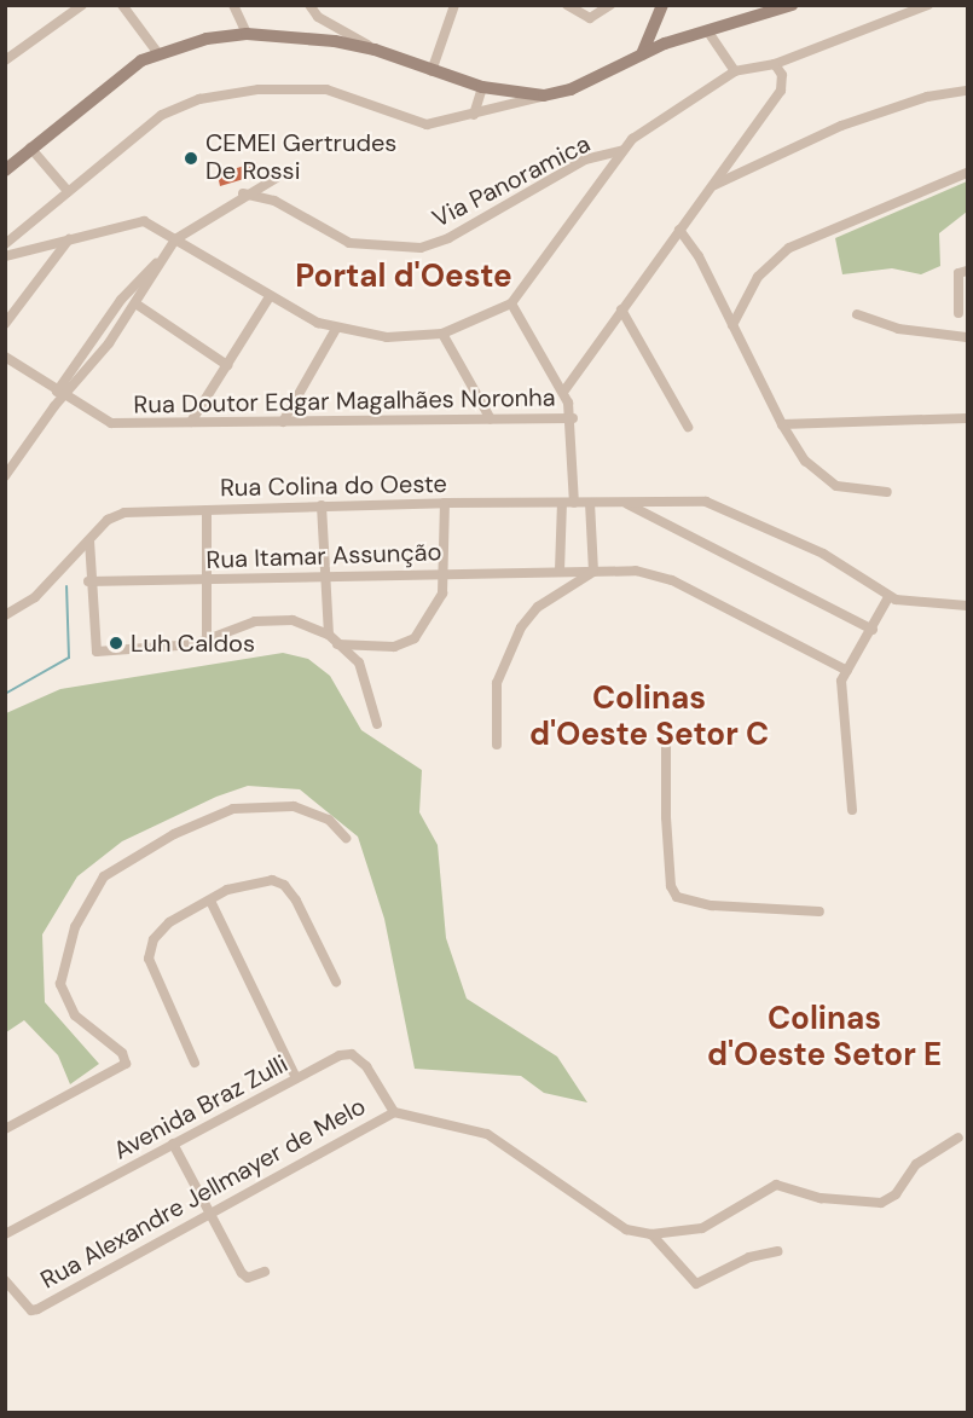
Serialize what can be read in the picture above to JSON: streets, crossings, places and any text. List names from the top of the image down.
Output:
{
  "streets": {
    "street": [
      "Via Panoramica",
      "Rua Doutor Edgar Magalhães Noronha",
      "Rua Colina do Oeste",
      "Rua Itamar Assunção",
      "Avenida Braz Zulli",
      "Rua Alexandre Jellmayer de Melo"
    ]
  },
  "crossings": [
    ["Avenida Braz Zulli", "Rua Alexandre Jellmayer de Melo"]
  ],
  "districts": ["Portal d'Oeste", "Colinas d'Oeste Setor C", "Colinas d'Oeste Setor E"],
  "places": ["CEMEI Gertrudes De Rossi", "Luh Caldos"]
}
